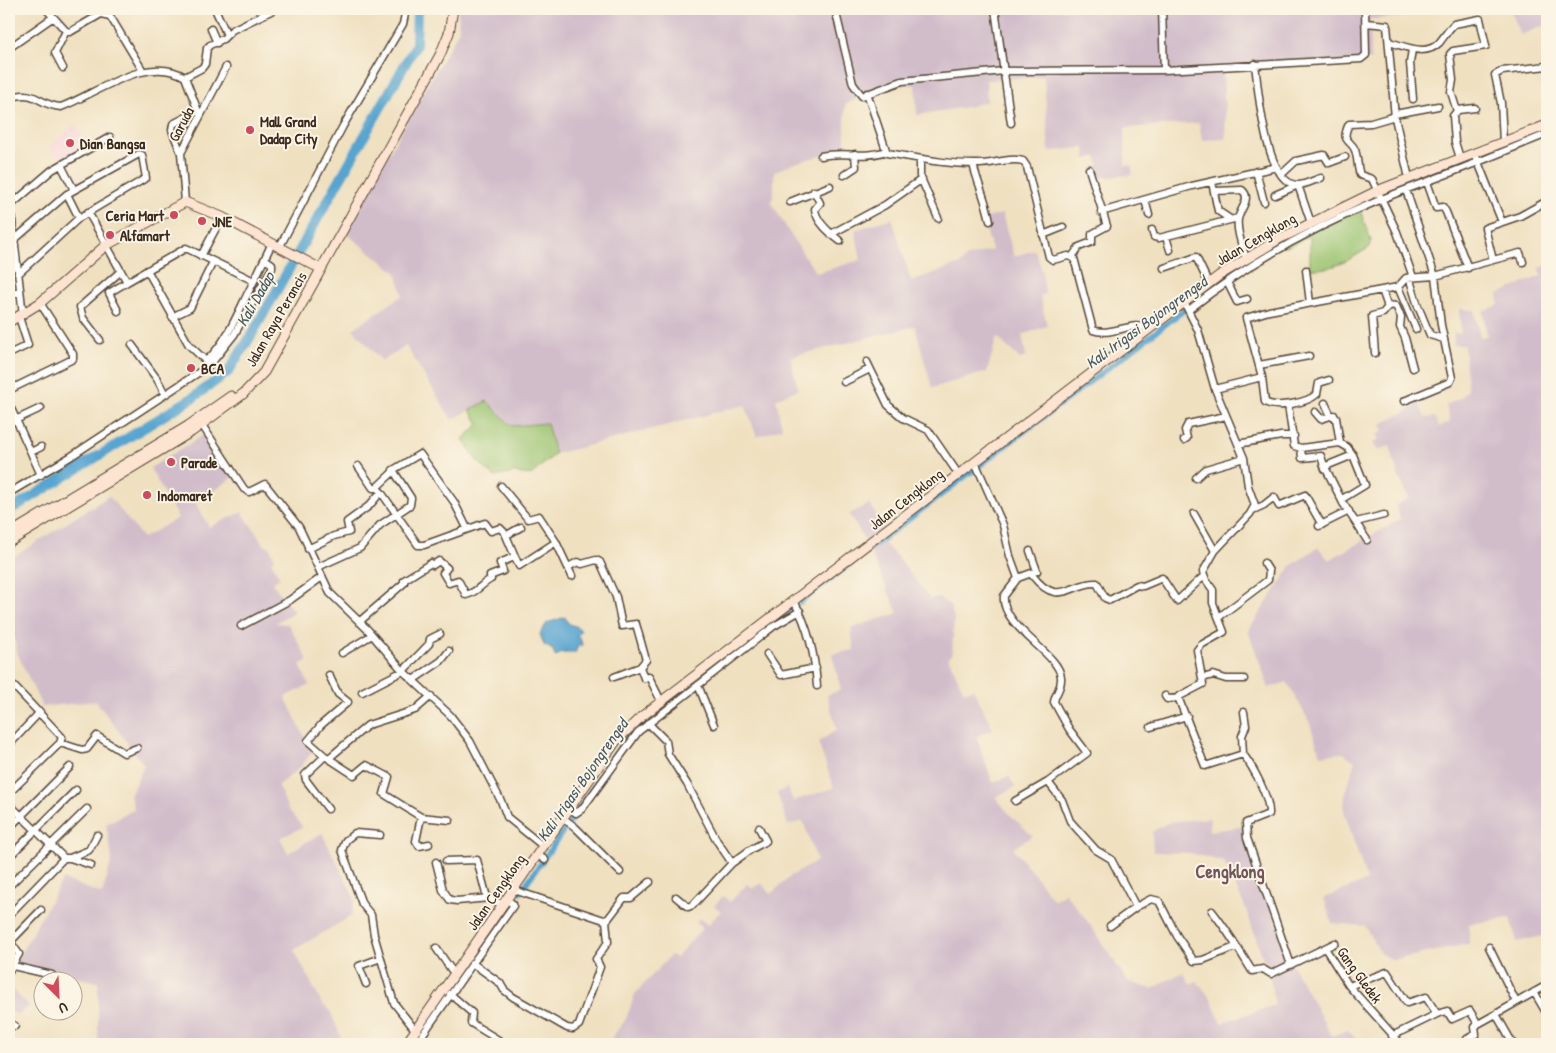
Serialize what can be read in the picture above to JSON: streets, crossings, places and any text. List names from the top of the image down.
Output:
{
  "streets": {
    "street": [
      "Garuda",
      "Jalan Cengklong",
      "Jalan Raya Perancis",
      "Gang Gledek"
    ]
  },
  "districts": ["Cengklong"],
  "water": ["Kali Dadap", "Kali Irigasi Bojongrenged"],
  "places": [
    "Mall Grand Dadap City",
    "Dian Bangsa",
    "Ceria Mart",
    "JNE",
    "Alfamart",
    "BCA",
    "Parade",
    "Indomaret"
  ],
  "north": "bottom right"
}
